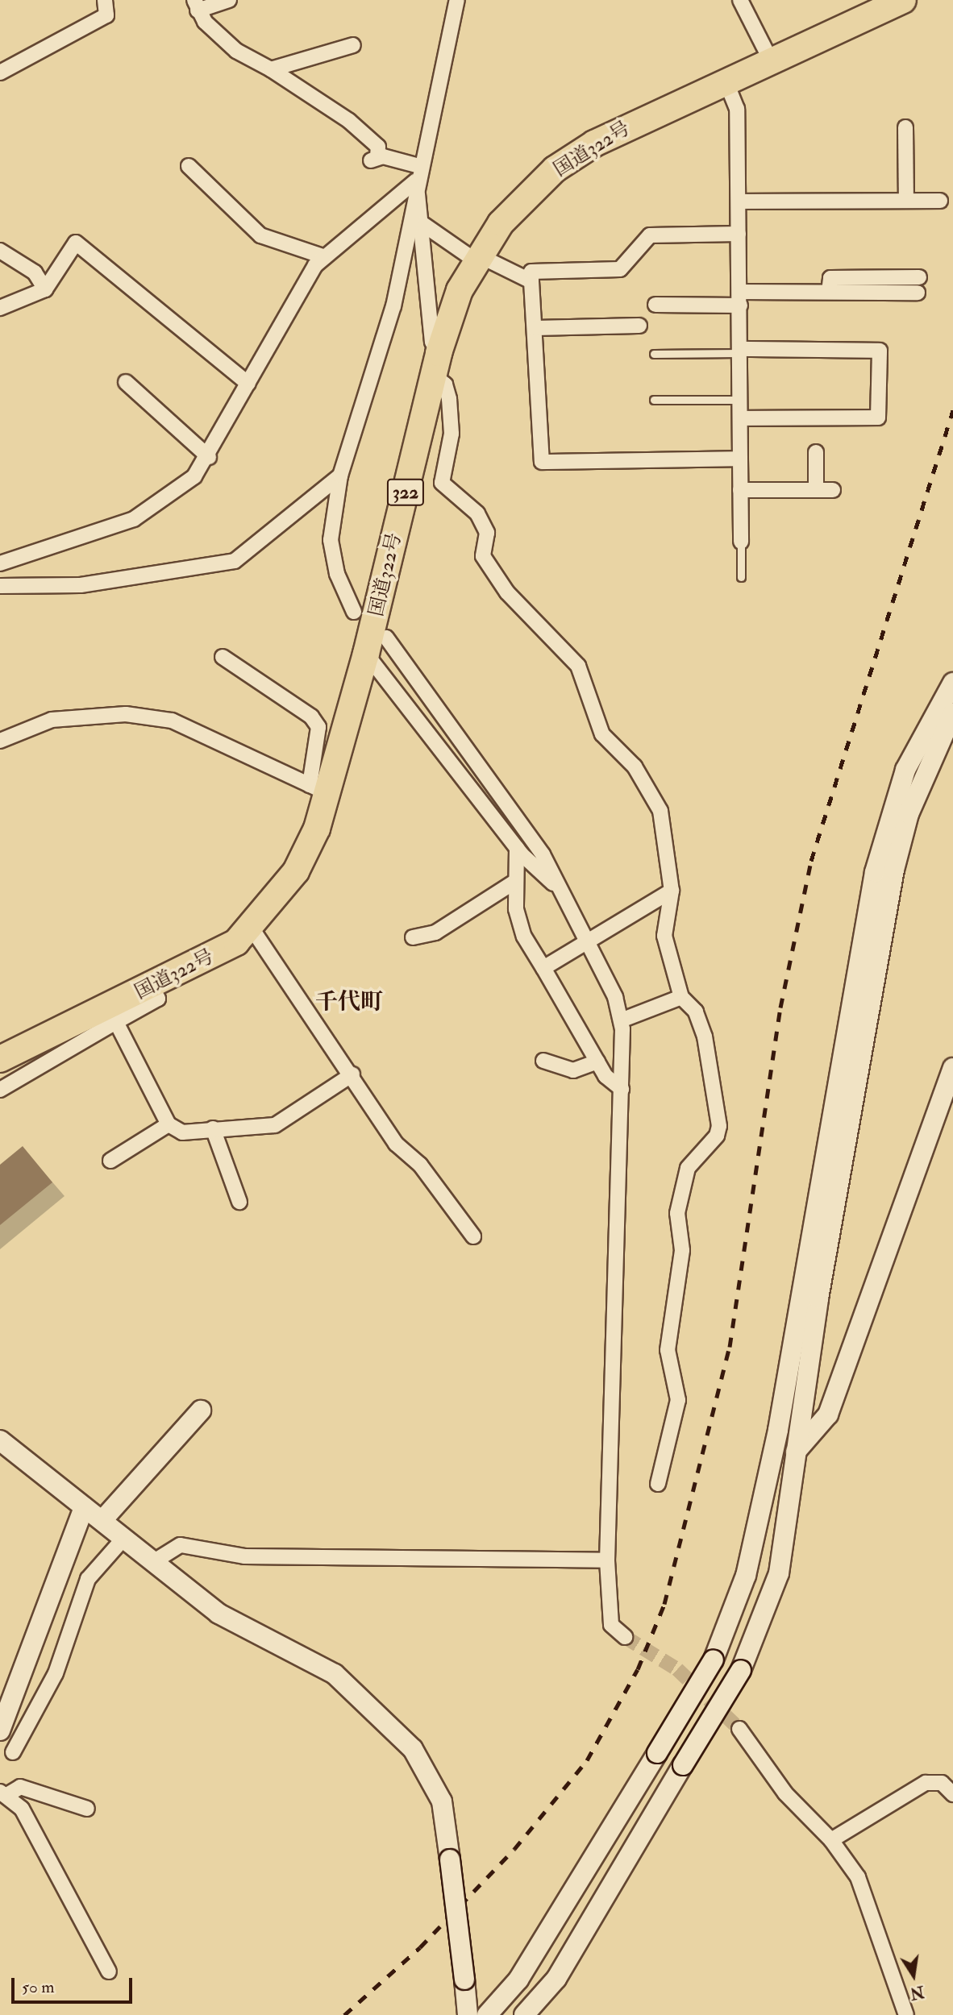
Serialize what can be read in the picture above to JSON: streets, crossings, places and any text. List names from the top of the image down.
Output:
{
  "streets": {
    "highway": ["国道322号", "322"]
  },
  "districts": ["千代町"],
  "scale_bar": "50 m",
  "north": "bottom"
}
